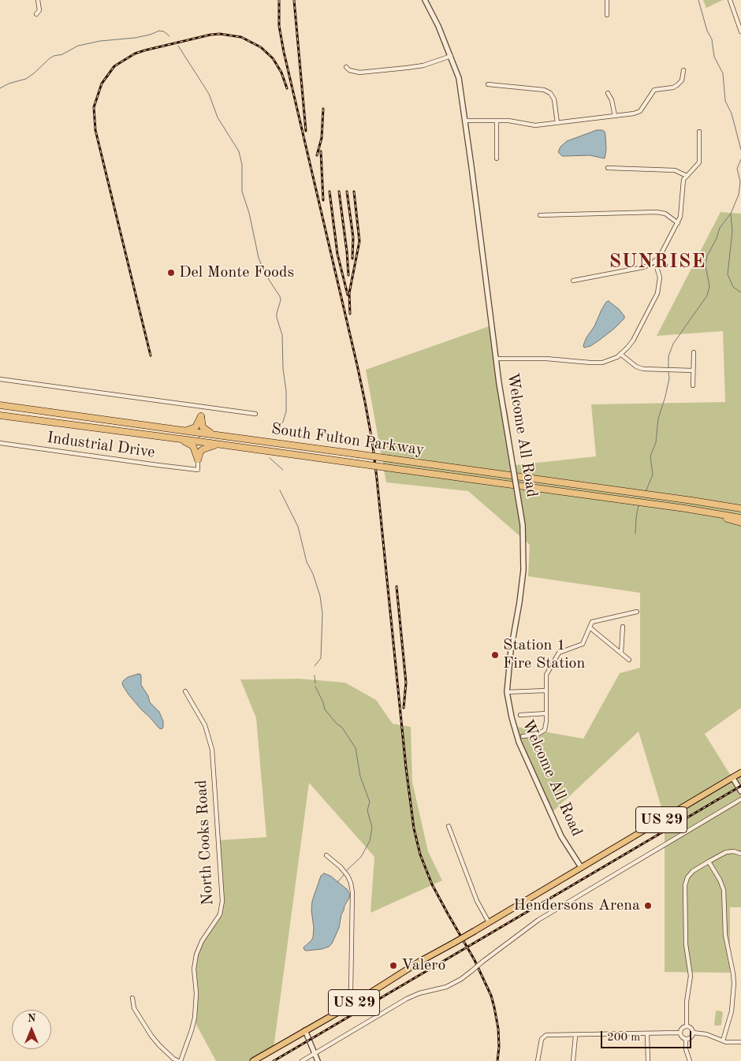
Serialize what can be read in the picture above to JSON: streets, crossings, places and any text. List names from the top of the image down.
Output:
{
  "streets": {
    "highway": ["South Fulton Parkway"],
    "main road": ["US 29"],
    "street": ["Welcome All Road", "Industrial Drive", "North Cooks Road"]
  },
  "crossings": [
    ["Welcome All Road", "US 29"]
  ],
  "districts": ["SUNRISE"],
  "places": [
    "Del Monte Foods",
    "Station 1 Fire Station",
    "Hendersons Arena",
    "Valero"
  ],
  "scale_bar": "200 m",
  "north": "top"
}
